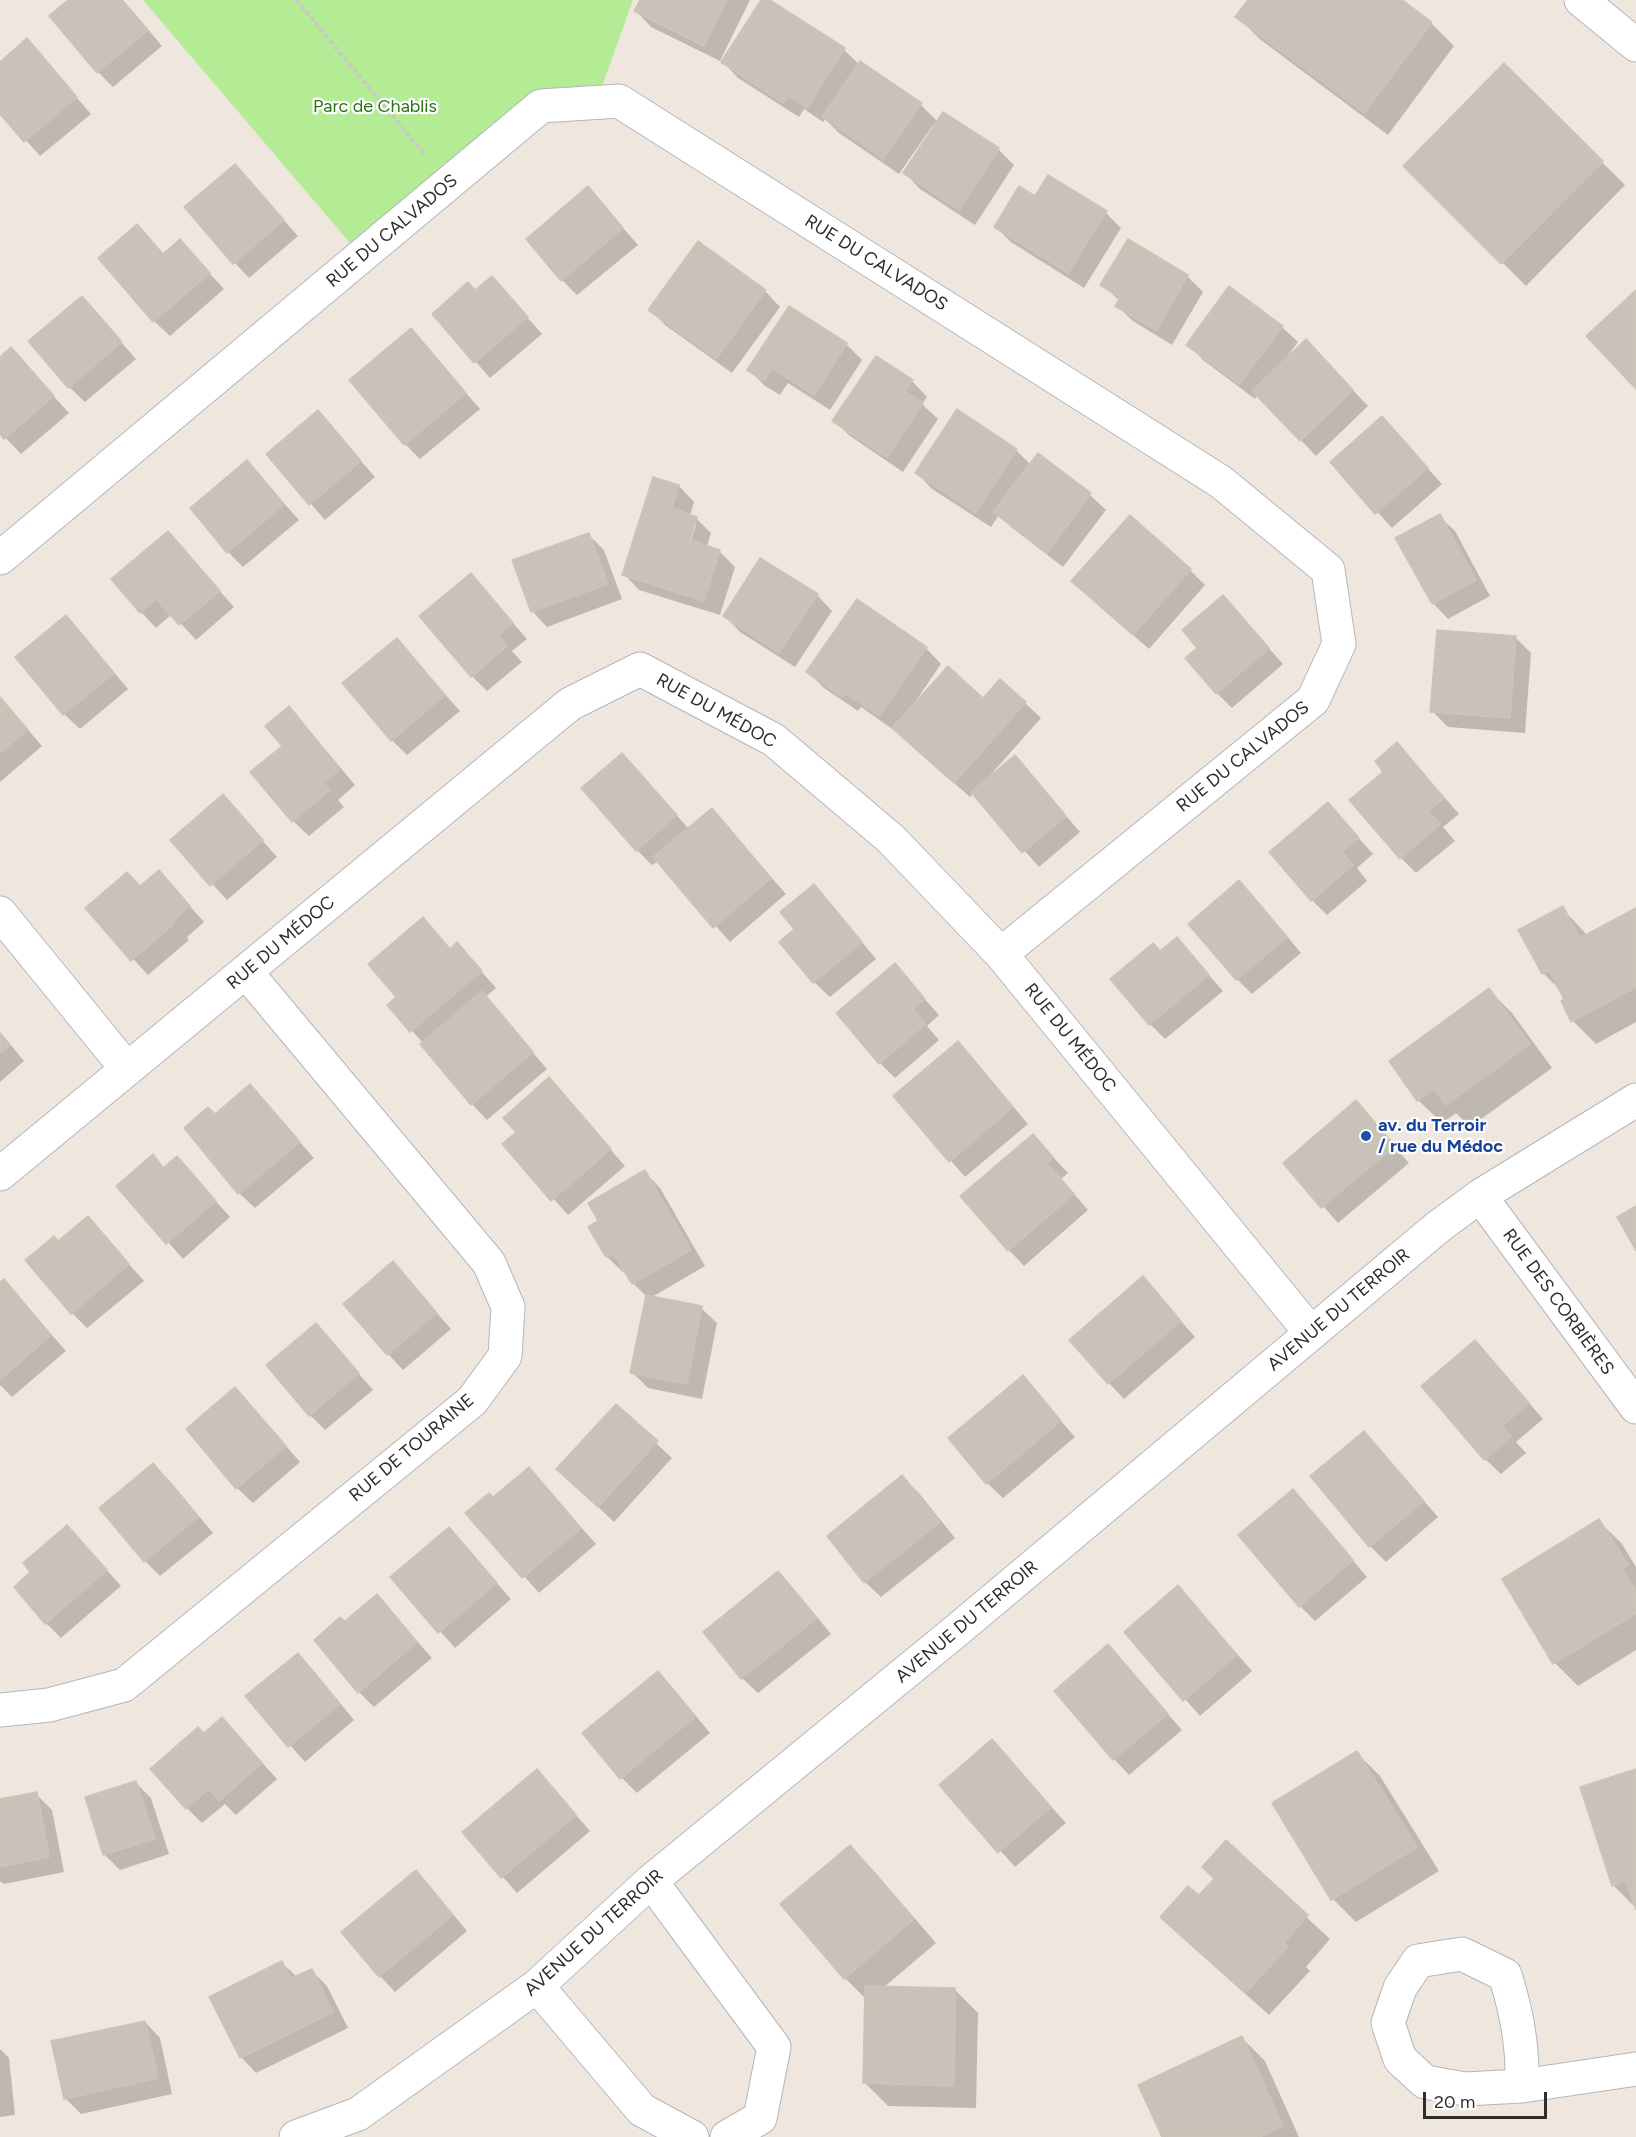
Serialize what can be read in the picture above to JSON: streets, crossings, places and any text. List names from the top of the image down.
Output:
{
  "streets": {
    "street": [
      "RUE DU CALVADOS",
      "RUE DU MÉDOC",
      "RUE DES CORBIÈRES",
      "AVENUE DU TERROIR",
      "RUE DE TOURAINE"
    ]
  },
  "crossings": [
    ["RUE DU CALVADOS", "RUE DU MÉDOC"],
    ["RUE DU MÉDOC", "AVENUE DU TERROIR"],
    ["RUE DU MÉDOC", "RUE DE TOURAINE"],
    ["RUE DES CORBIÈRES", "AVENUE DU TERROIR"]
  ],
  "parks": ["Parc de Chablis"],
  "places": ["av. du Terroir / rue du Médoc"],
  "scale_bar": "20 m"
}
